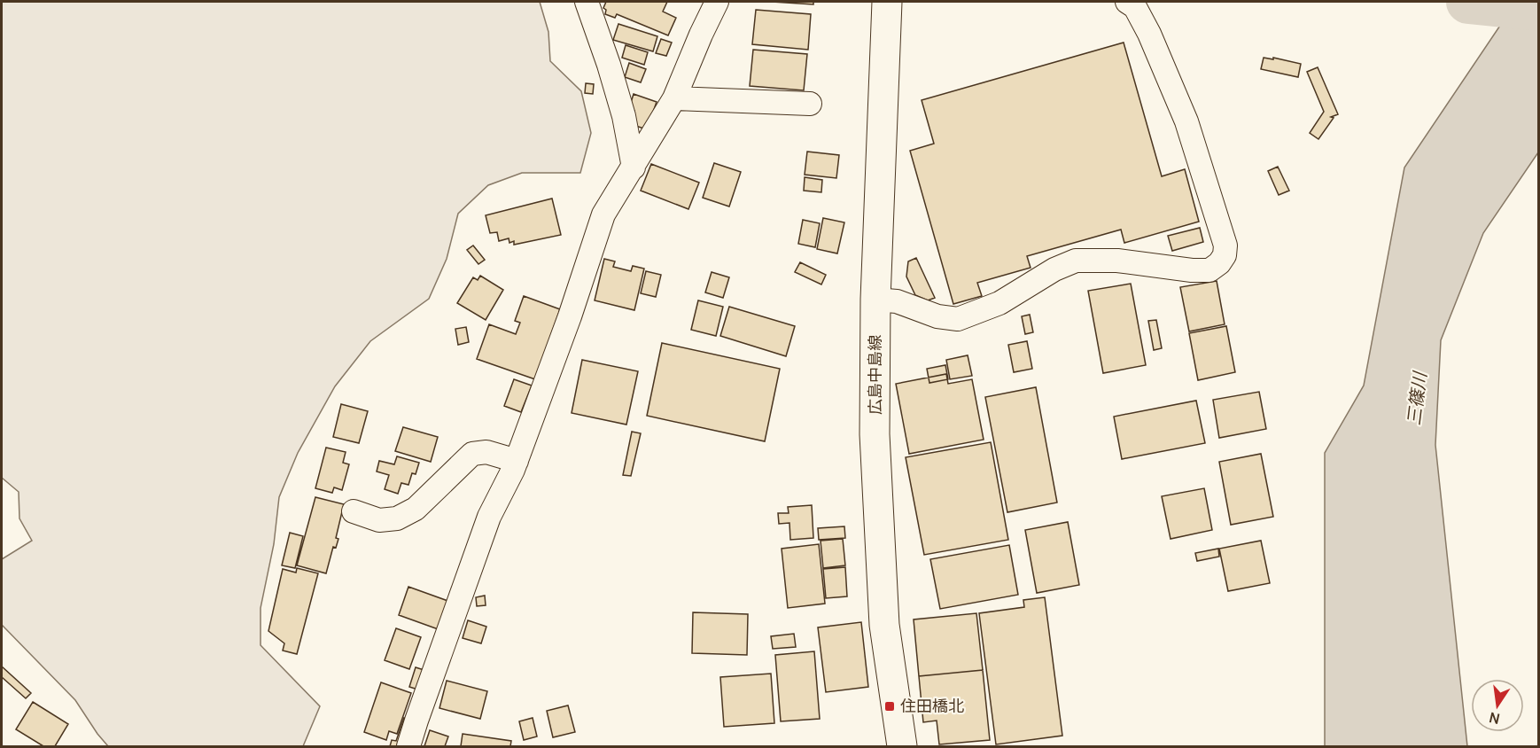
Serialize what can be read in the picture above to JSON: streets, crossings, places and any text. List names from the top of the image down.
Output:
{
  "streets": {
    "main road": ["広島中島線"]
  },
  "water": ["三篠川"],
  "places": {
    "transit": ["住田橋北"]
  },
  "north": "bottom"
}
